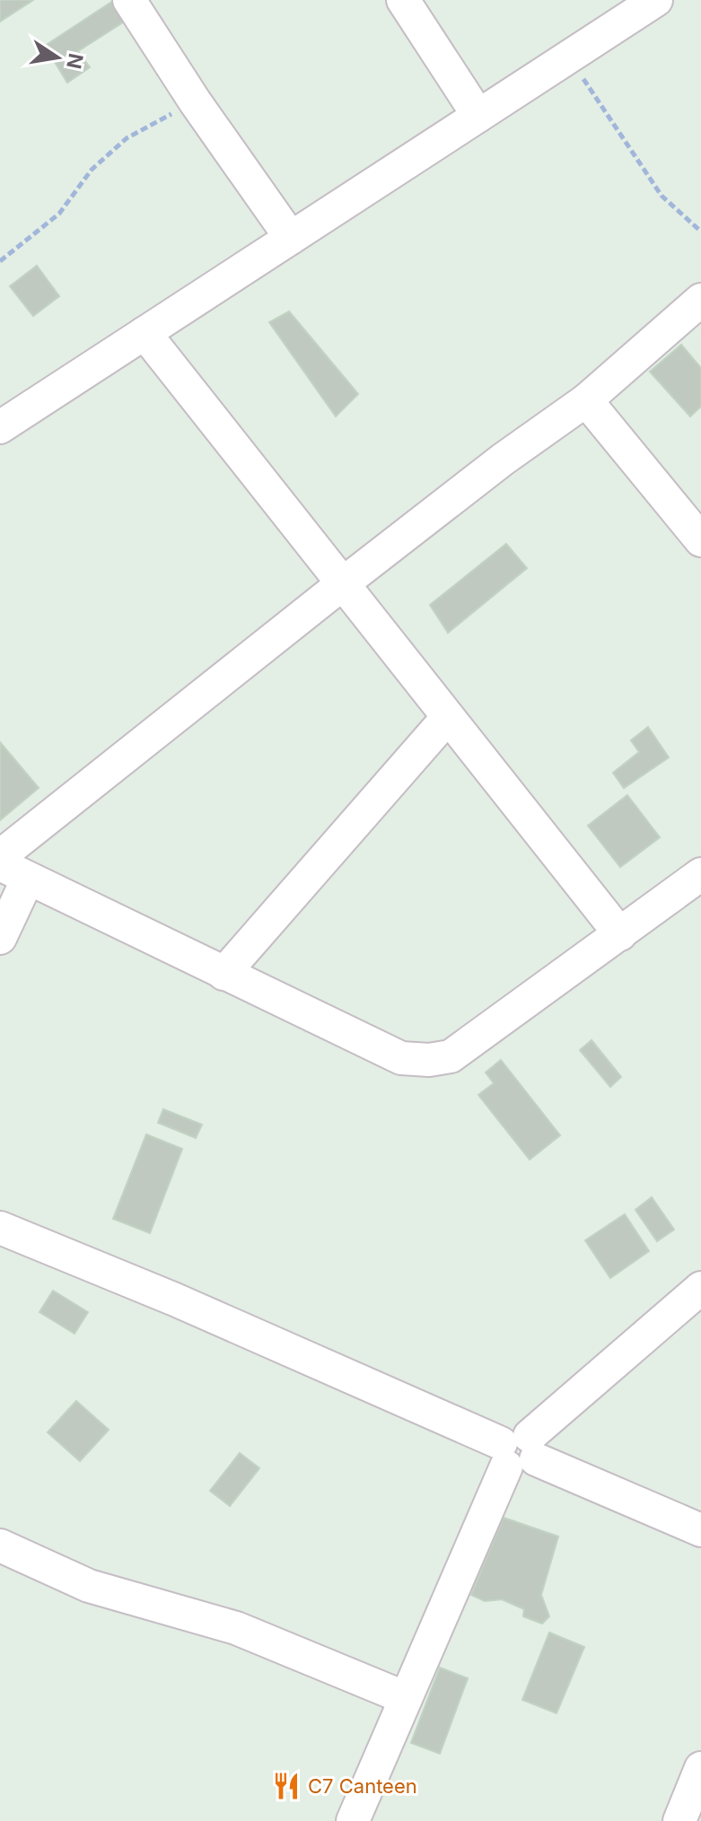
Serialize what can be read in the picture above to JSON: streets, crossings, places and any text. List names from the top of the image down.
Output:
{
  "places": {
    "restaurant": ["C7 Canteen"]
  },
  "north": "right"
}
